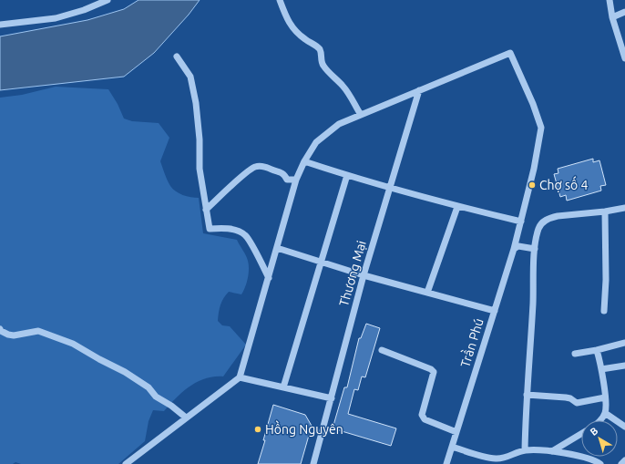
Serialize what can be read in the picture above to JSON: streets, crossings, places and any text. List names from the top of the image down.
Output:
{
  "streets": {
    "street": ["Thương Mại", "Trần Phú"]
  },
  "crossings": [
    ["Thương Mại", "Trần Phú"]
  ],
  "places": ["Chợ số 4", "Hồng Nguyên"],
  "north": "top left"
}
